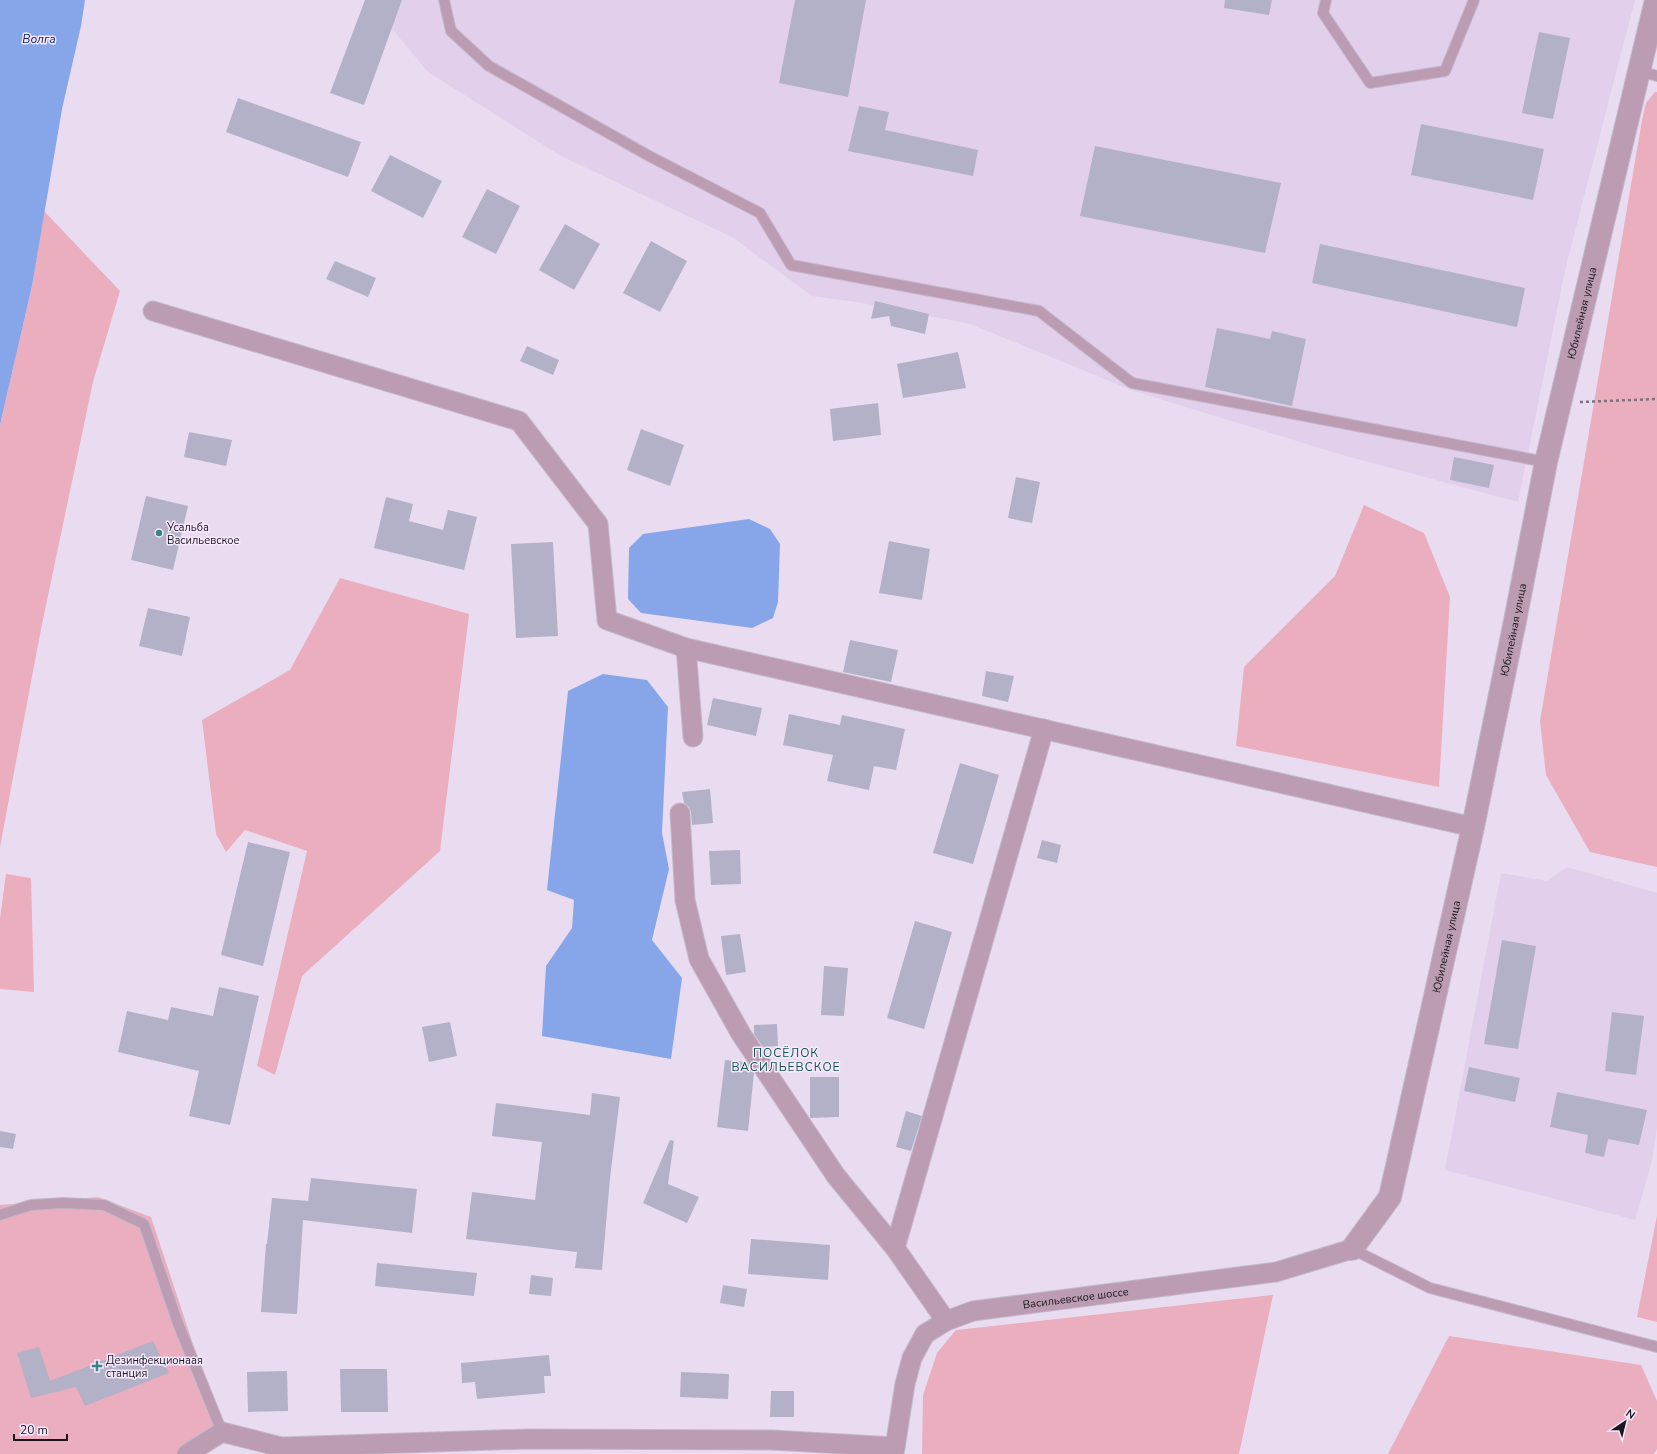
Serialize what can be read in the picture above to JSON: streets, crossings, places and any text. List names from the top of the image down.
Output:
{
  "streets": {
    "street": ["Юбилейная улица", "Васильевское шоссе"]
  },
  "crossings": [
    ["Юбилейная улица", "Васильевское шоссе"]
  ],
  "districts": ["ПОСЁЛОК ВАСИЛЬЕВСКОЕ"],
  "water": ["Волга"],
  "places": {
    "other": ["Усальба Васильевское"],
    "health": ["Дезинфекционаая станция"]
  },
  "scale_bar": "20 m",
  "north": "top right"
}
